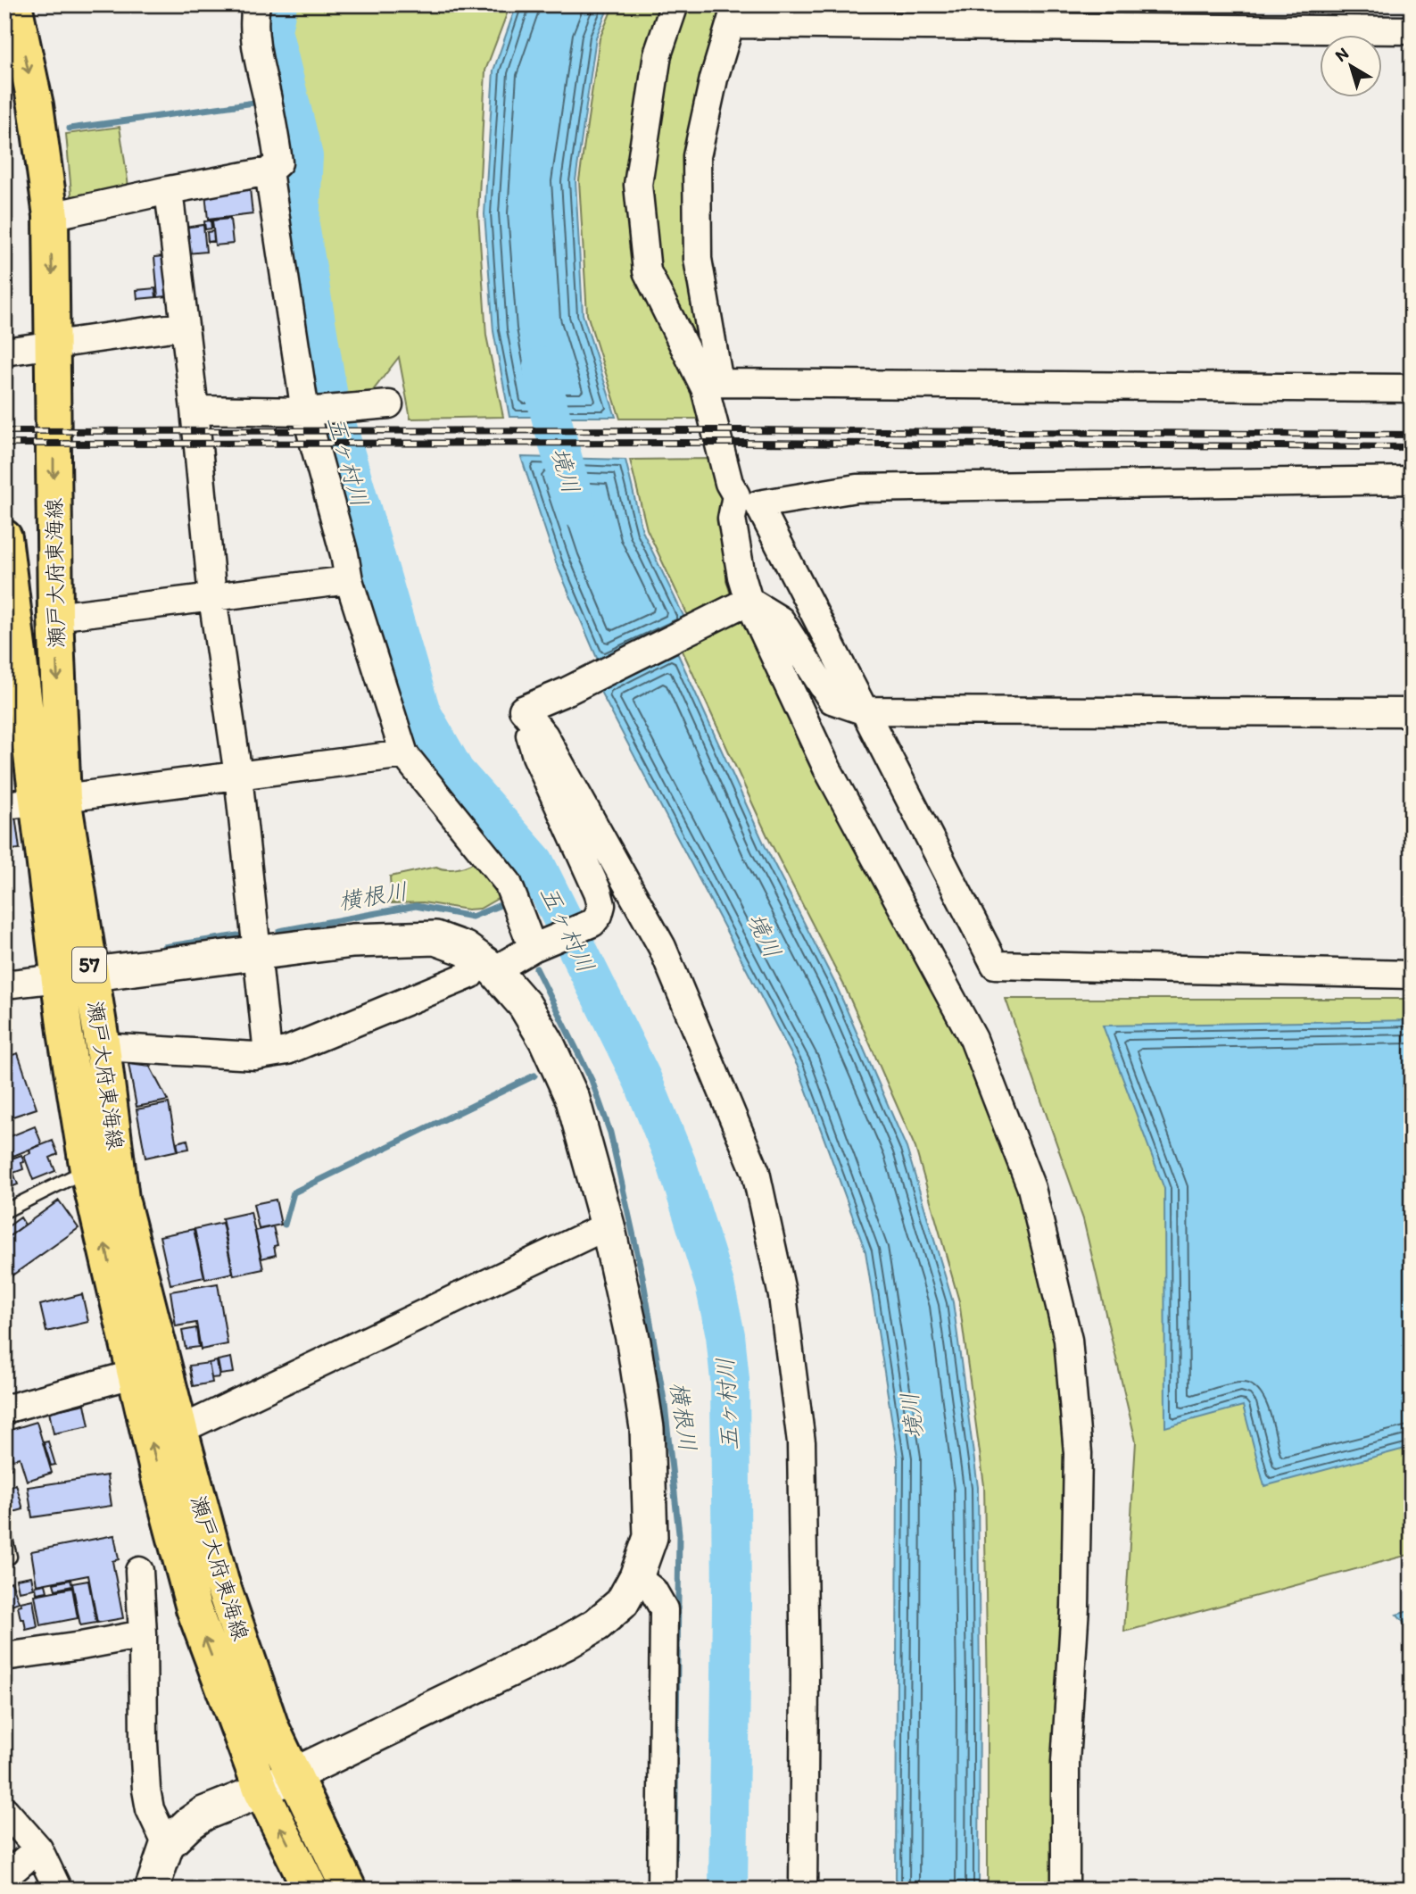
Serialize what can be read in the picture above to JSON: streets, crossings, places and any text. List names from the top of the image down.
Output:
{
  "streets": {
    "main road": ["瀬戸大府東海線", "57"]
  },
  "water": ["五ヶ村川", "境川", "横根川"],
  "north": "top left"
}
